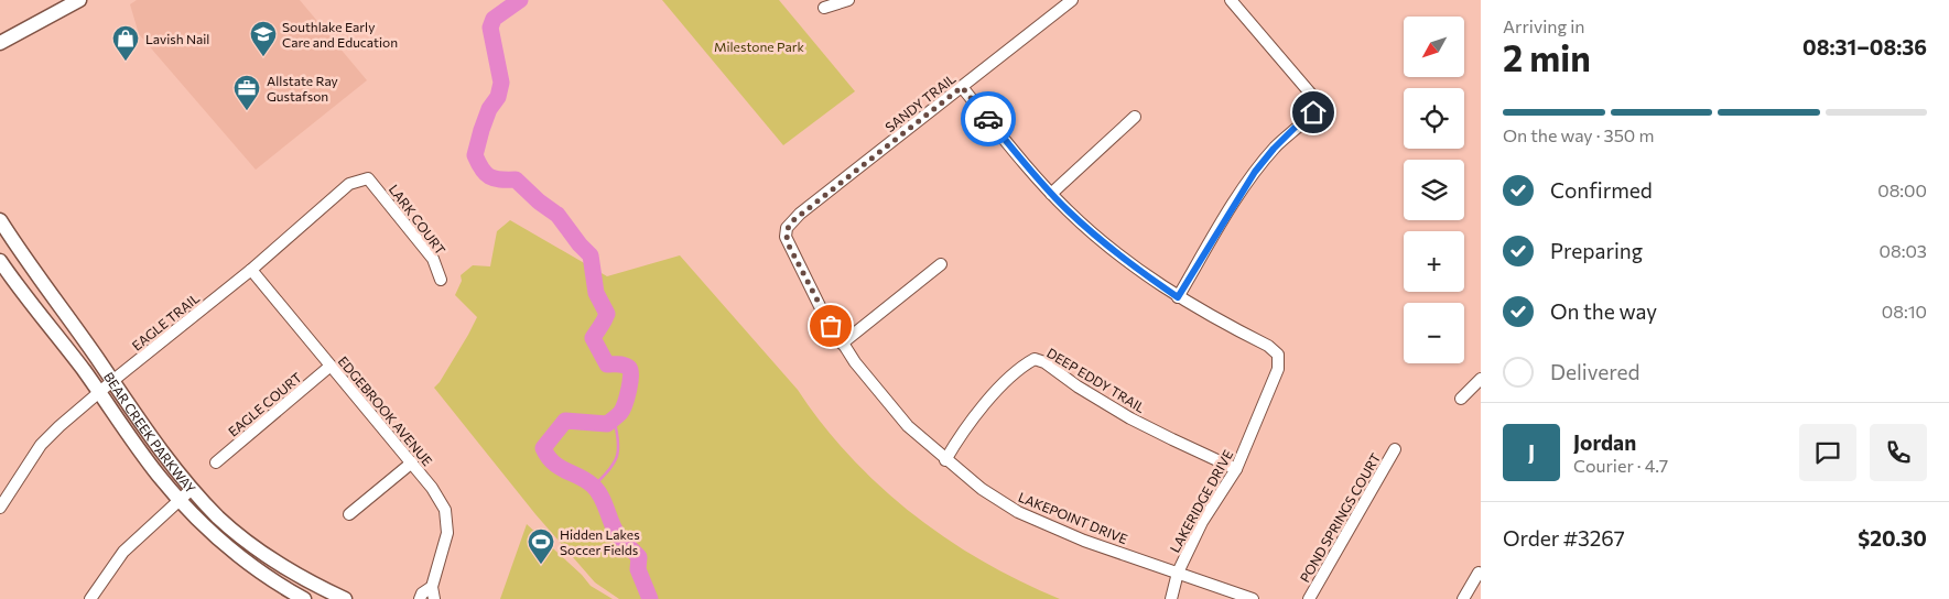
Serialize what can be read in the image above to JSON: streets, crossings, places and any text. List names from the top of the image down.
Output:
{
  "streets": {
    "main road": ["BEAR CREEK PARKWAY"],
    "street": [
      "SANDY TRAIL",
      "LARK COURT",
      "EAGLE TRAIL",
      "DEEP EDDY TRAIL",
      "EAGLE COURT",
      "EDGEBROOK AVENUE",
      "LAKERIDGE DRIVE",
      "LAKEPOINT DRIVE",
      "POND SPRINGS COURT"
    ]
  },
  "crossings": [
    ["SANDY TRAIL", "LAKEPOINT DRIVE"],
    ["LARK COURT", "EAGLE TRAIL"],
    ["EAGLE TRAIL", "EDGEBROOK AVENUE"],
    ["EAGLE TRAIL", "BEAR CREEK PARKWAY"],
    ["DEEP EDDY TRAIL", "LAKERIDGE DRIVE"],
    ["DEEP EDDY TRAIL", "LAKEPOINT DRIVE"],
    ["EAGLE COURT", "EDGEBROOK AVENUE"],
    ["LAKERIDGE DRIVE", "LAKEPOINT DRIVE"]
  ],
  "parks": ["Milestone Park"],
  "places": {
    "school or university": ["Southlake Early Care and Education"],
    "shop": ["Lavish Nail"],
    "office": ["Allstate Ray Gustafson"],
    "sports": ["Hidden Lakes Soccer Fields"]
  },
  "north": "bottom left",
  "page": {
    "heading": ["2 min", "Arriving in", "08:31–08:36"],
    "panel": [
      "Jordan",
      "Courier · 4.7",
      "Order #3267",
      "$20.30"
    ],
    "map_buttons": ["+", "−"],
    "bar": "On the way · 350 m",
    "list": [
      ["Confirmed", "08:00"],
      ["Preparing", "08:03"],
      ["On the way", "08:10"],
      "Delivered"
    ],
    "round": "J"
  }
}
